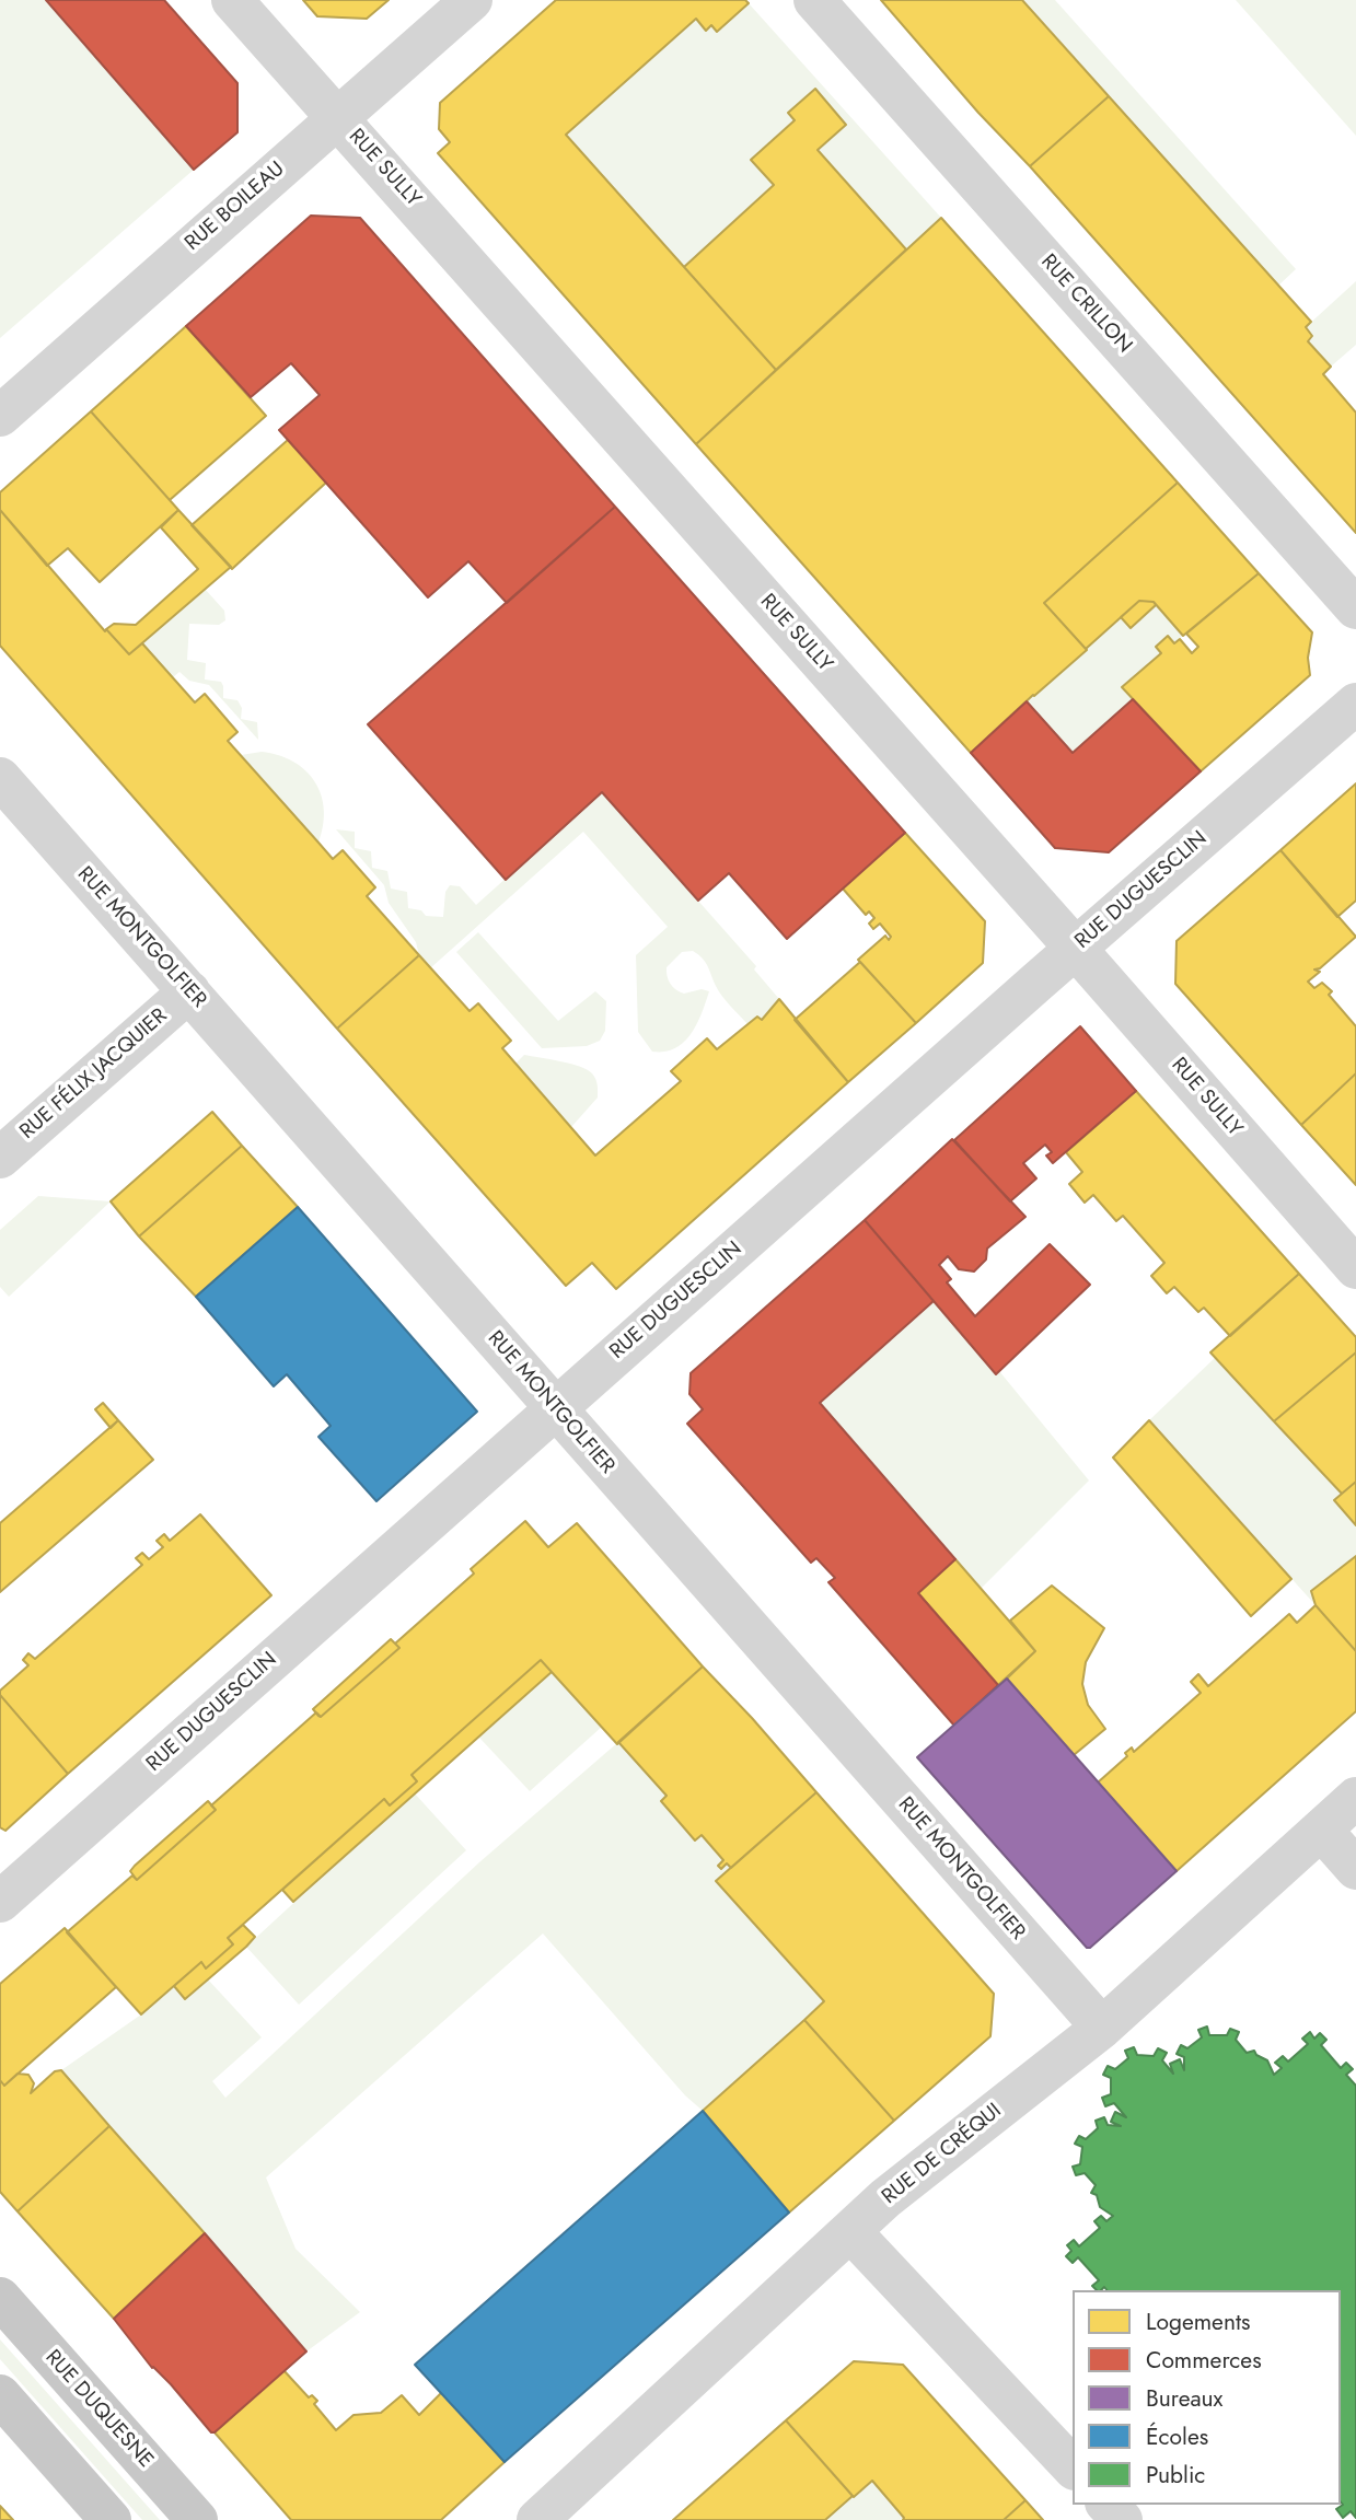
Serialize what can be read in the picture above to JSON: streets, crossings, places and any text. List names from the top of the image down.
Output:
{
  "streets": {
    "main road": ["RUE DUQUESNE"],
    "street": [
      "RUE SULLY",
      "RUE BOILEAU",
      "RUE CRILLON",
      "RUE DUGUESCLIN",
      "RUE MONTGOLFIER",
      "RUE FÉLIX JACQUIER",
      "RUE DE CRÉQUI"
    ]
  },
  "crossings": [
    ["RUE SULLY", "RUE BOILEAU"],
    ["RUE SULLY", "RUE DUGUESCLIN"],
    ["RUE DUGUESCLIN", "RUE MONTGOLFIER"],
    ["RUE MONTGOLFIER", "RUE FÉLIX JACQUIER"],
    ["RUE MONTGOLFIER", "RUE DE CRÉQUI"]
  ],
  "legend": [
    "Logements",
    "Commerces",
    "Bureaux",
    "Écoles",
    "Public"
  ]
}
